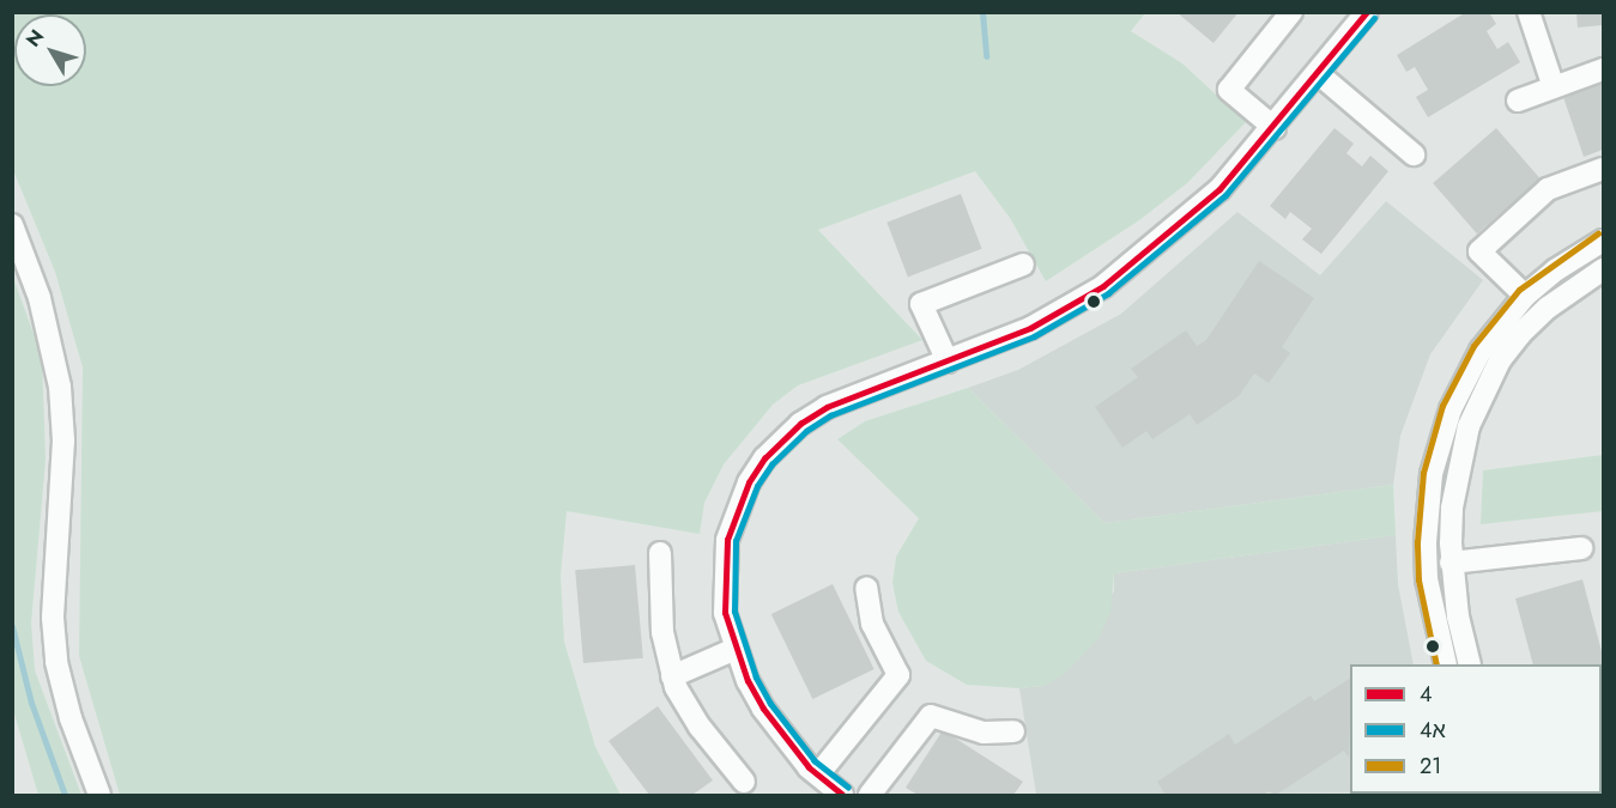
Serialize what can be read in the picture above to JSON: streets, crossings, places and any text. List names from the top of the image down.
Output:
{
  "lines": ["transit line 4", "transit line 4א", "transit line 21"],
  "legend": ["4", "4א", "21"],
  "north": "top left"
}
